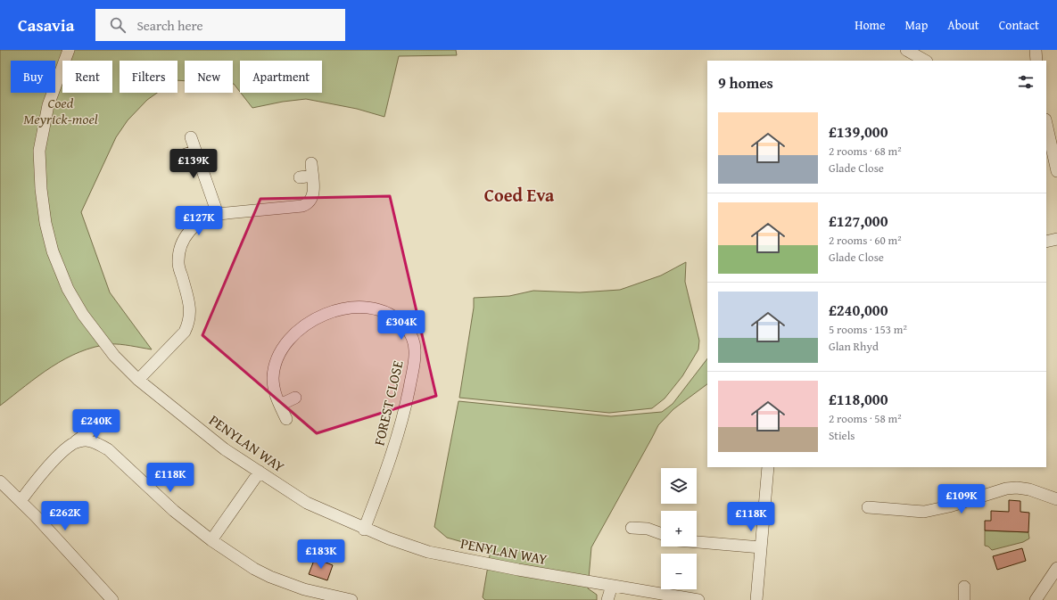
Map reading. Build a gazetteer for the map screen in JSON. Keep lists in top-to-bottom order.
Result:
{
  "streets": {
    "street": ["FOREST CLOSE", "PENYLAN WAY"]
  },
  "crossings": [
    ["FOREST CLOSE", "PENYLAN WAY"]
  ],
  "districts": ["Coed Eva"],
  "parks": ["Coed Meyrick-moel"],
  "page": {
    "header": "Casavia",
    "search": "Search here",
    "nav": [
      "Home",
      "Map",
      "About",
      "Contact"
    ],
    "chip": [
      "Buy",
      "Rent",
      "Filters",
      "New",
      "Apartment"
    ],
    "heading": "9 homes",
    "list": [
      {
        "name": "£139,000",
        "note": "2 rooms · 68 m² · Glade Close"
      },
      {
        "name": "£127,000",
        "note": "2 rooms · 60 m² · Glade Close"
      },
      {
        "name": "£240,000",
        "note": "5 rooms · 153 m² · Glan Rhyd"
      },
      {
        "name": "£118,000",
        "note": "2 rooms · 58 m² · Stiels"
      }
    ],
    "price": [
      "£139K",
      "£127K",
      "£304K",
      "£240K",
      "£118K",
      "£109K",
      "£262K",
      "£118K",
      "£183K"
    ],
    "map_buttons": ["+", "−"]
  }
}
